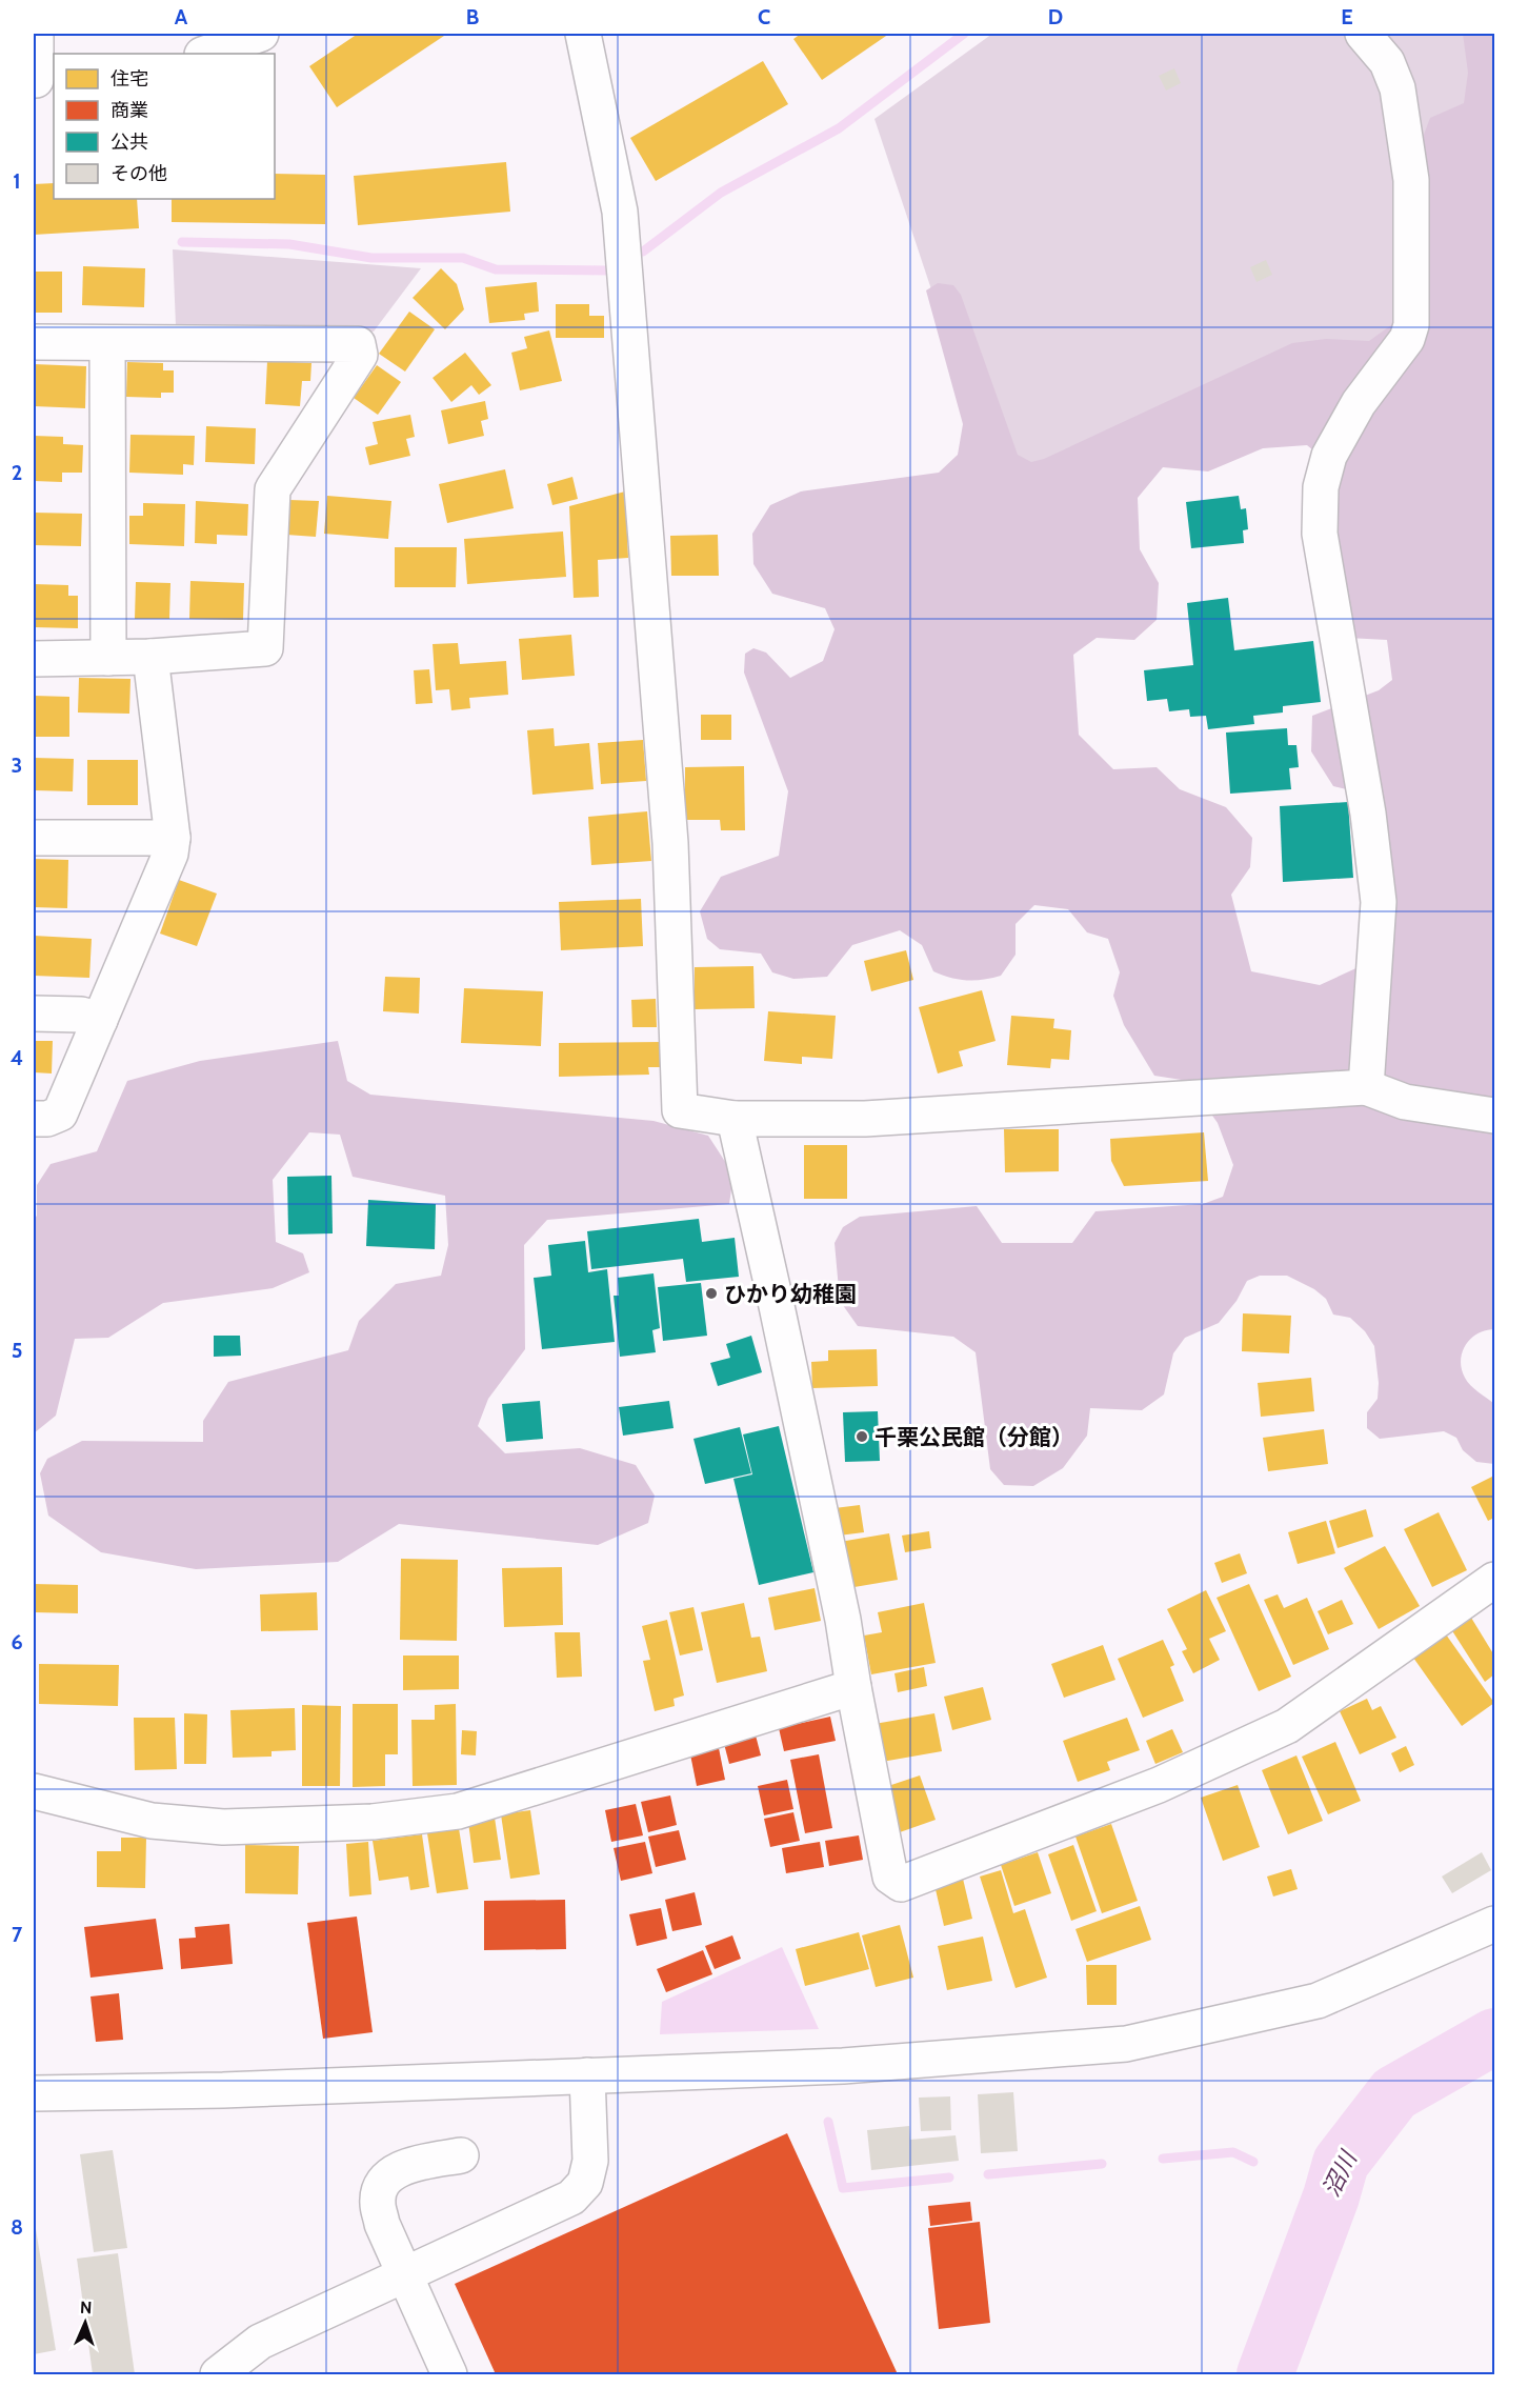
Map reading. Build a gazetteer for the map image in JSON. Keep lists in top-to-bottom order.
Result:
{
  "water": ["沼川"],
  "places": ["ひかり幼稚園", "千栗公民館（分館）"],
  "legend": [
    "住宅",
    "商業",
    "公共",
    "その他"
  ],
  "north": "top",
  "grid": {
    "columns": [
      "A",
      "B",
      "C",
      "D",
      "E"
    ],
    "rows": [
      "1",
      "2",
      "3",
      "4",
      "5",
      "6",
      "7",
      "8"
    ]
  }
}
